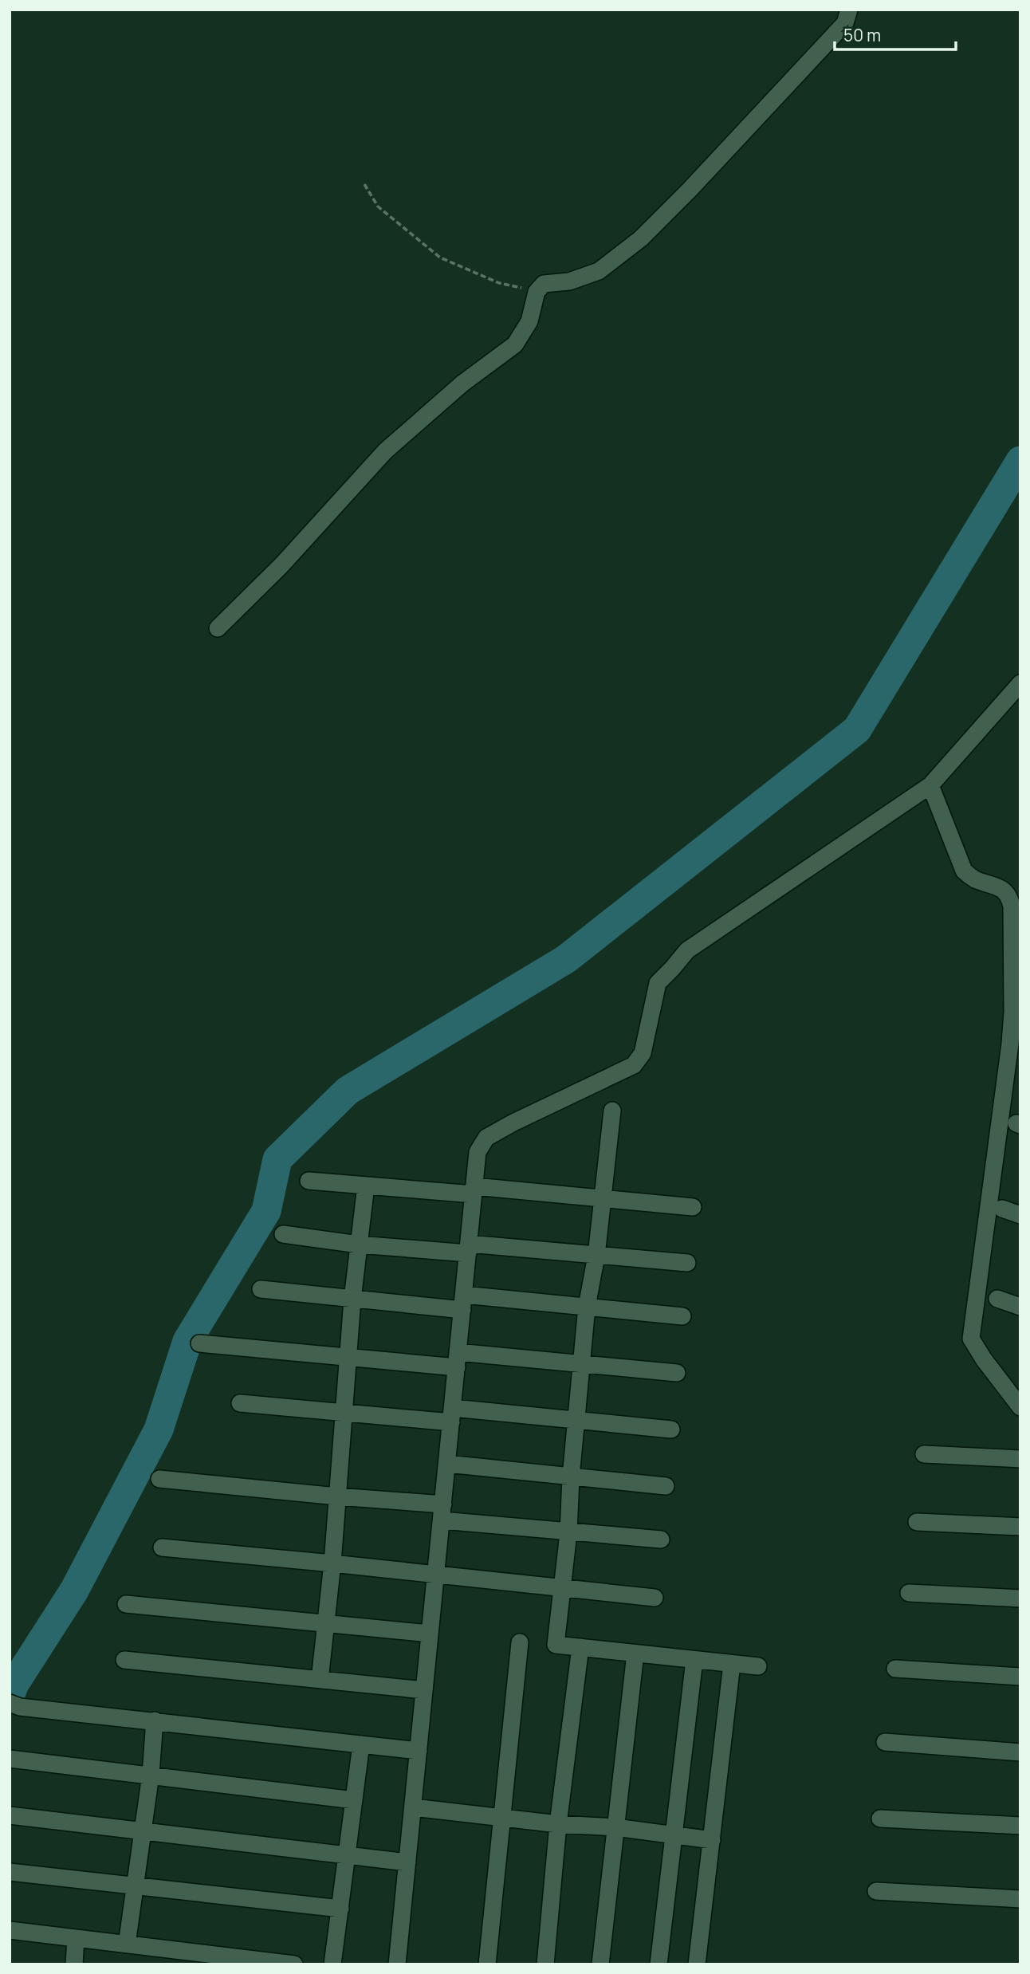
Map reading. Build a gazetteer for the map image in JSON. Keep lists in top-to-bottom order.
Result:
{
  "scale_bar": "50 m"
}
